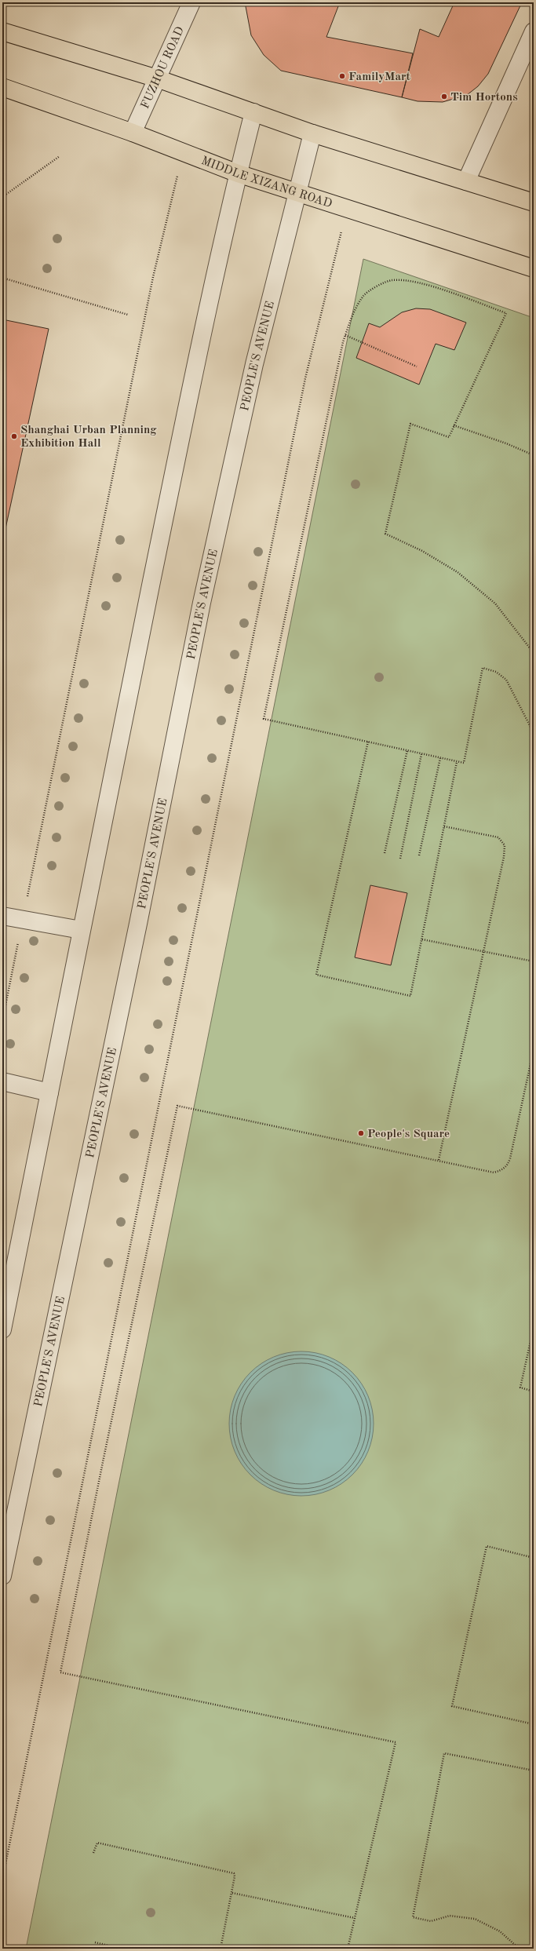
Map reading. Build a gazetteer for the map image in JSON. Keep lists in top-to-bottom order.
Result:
{
  "streets": {
    "main road": ["MIDDLE XIZANG ROAD"],
    "street": ["FUZHOU ROAD", "PEOPLE'S AVENUE"]
  },
  "crossings": [
    ["FUZHOU ROAD", "MIDDLE XIZANG ROAD"],
    ["MIDDLE XIZANG ROAD", "PEOPLE'S AVENUE"]
  ],
  "places": [
    "FamilyMart",
    "Tim Hortons",
    "Shanghai Urban Planning Exhibition Hall",
    "People's Square"
  ]
}
